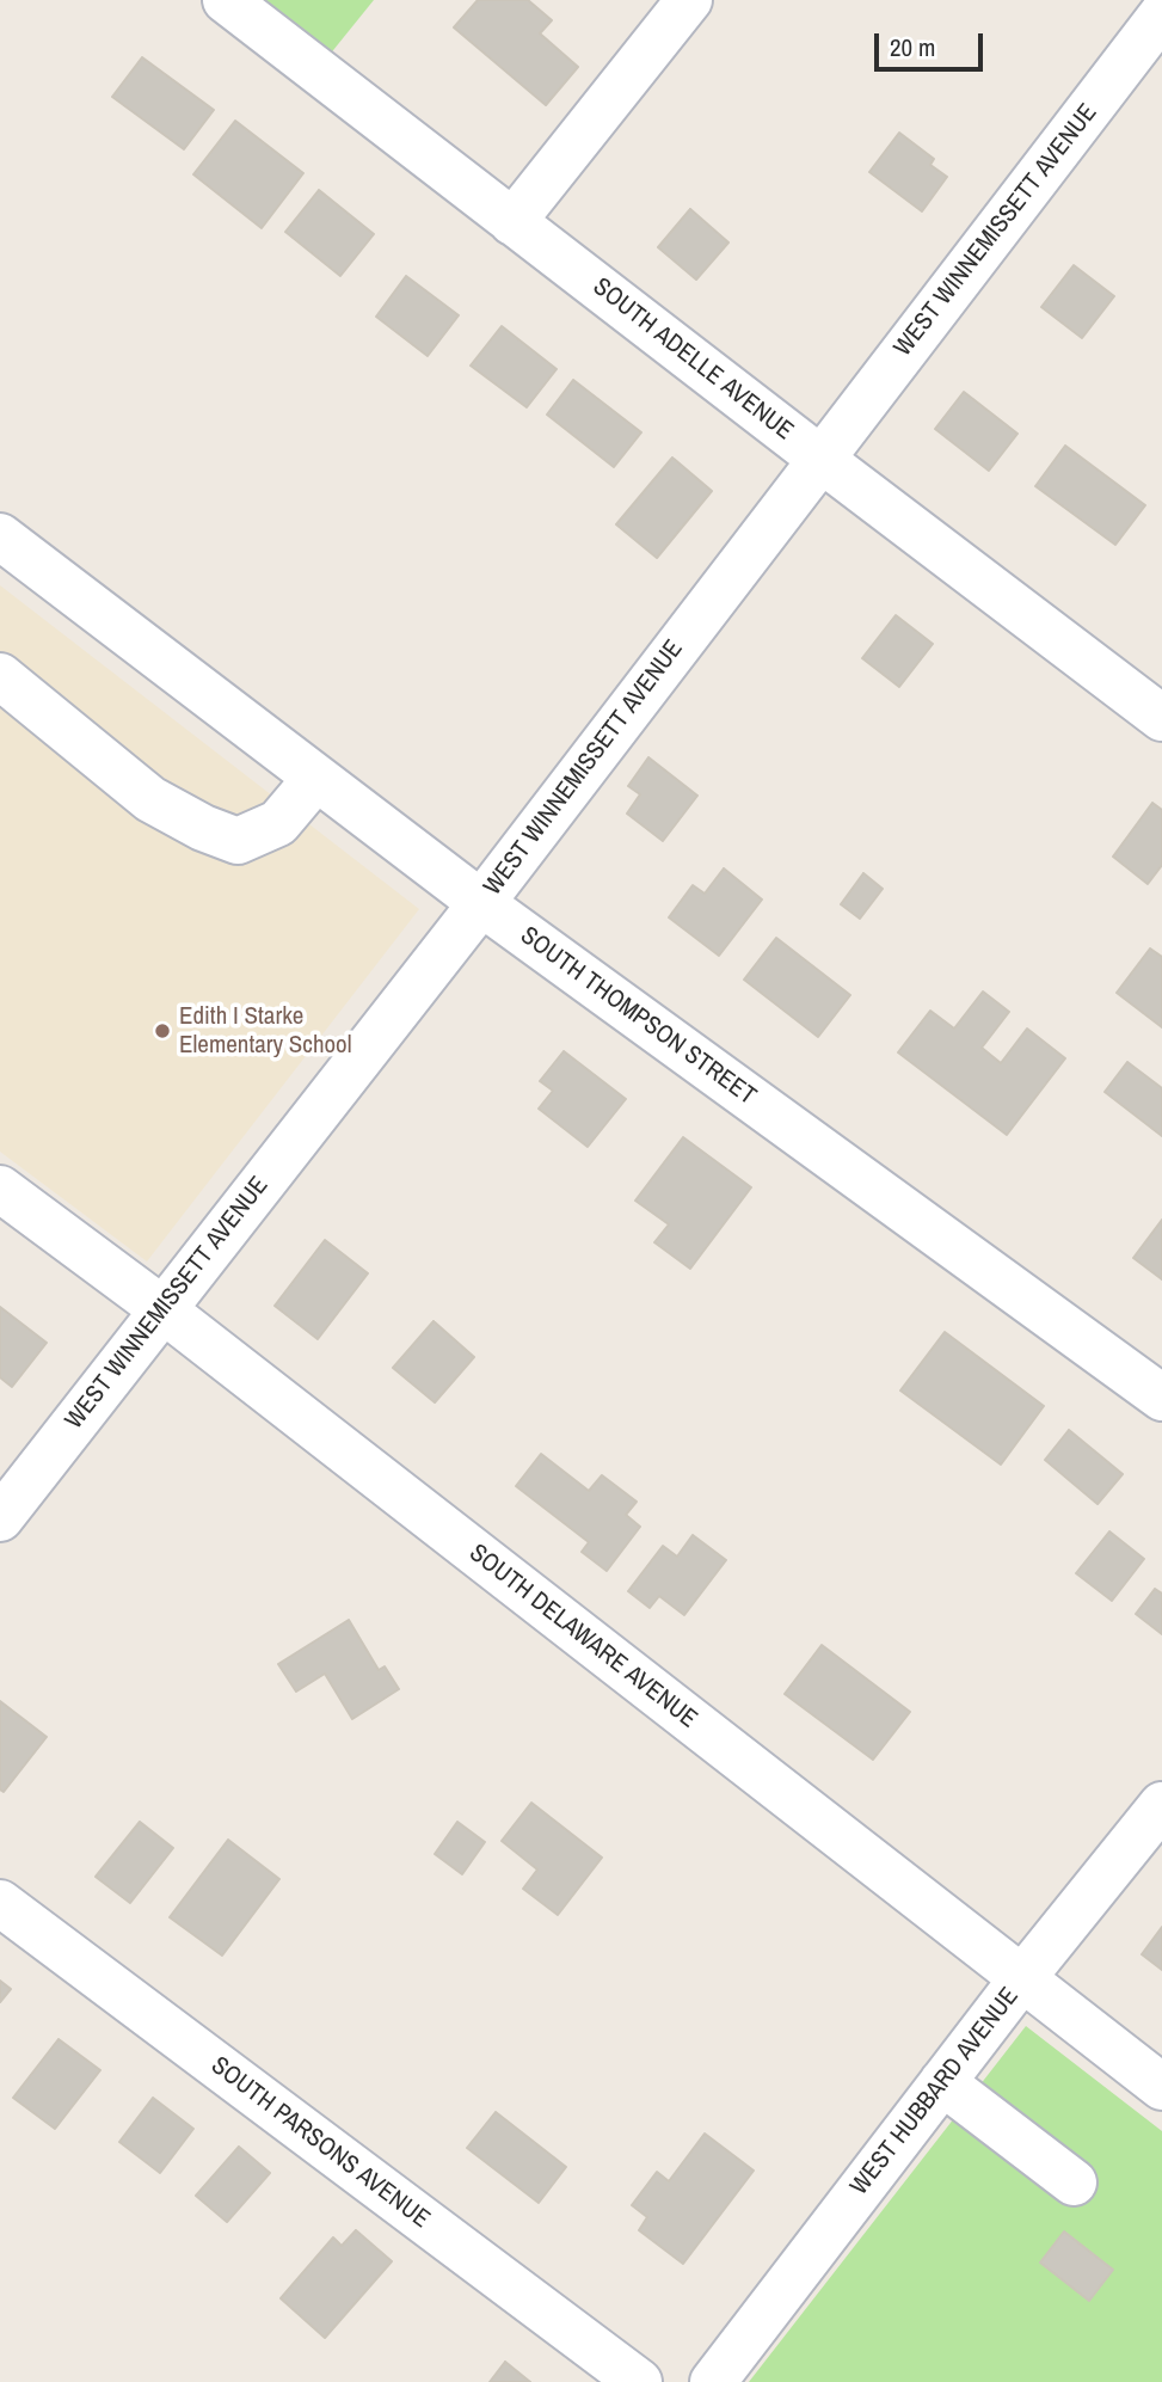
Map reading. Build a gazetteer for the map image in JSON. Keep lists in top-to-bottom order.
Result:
{
  "streets": {
    "street": [
      "WEST WINNEMISSETT AVENUE",
      "SOUTH ADELLE AVENUE",
      "SOUTH THOMPSON STREET",
      "SOUTH DELAWARE AVENUE",
      "WEST HUBBARD AVENUE",
      "SOUTH PARSONS AVENUE"
    ]
  },
  "crossings": [
    ["WEST WINNEMISSETT AVENUE", "SOUTH ADELLE AVENUE"],
    ["WEST WINNEMISSETT AVENUE", "SOUTH THOMPSON STREET"],
    ["WEST WINNEMISSETT AVENUE", "SOUTH DELAWARE AVENUE"],
    ["SOUTH DELAWARE AVENUE", "WEST HUBBARD AVENUE"]
  ],
  "places": ["Edith I Starke Elementary School"],
  "scale_bar": "20 m"
}
